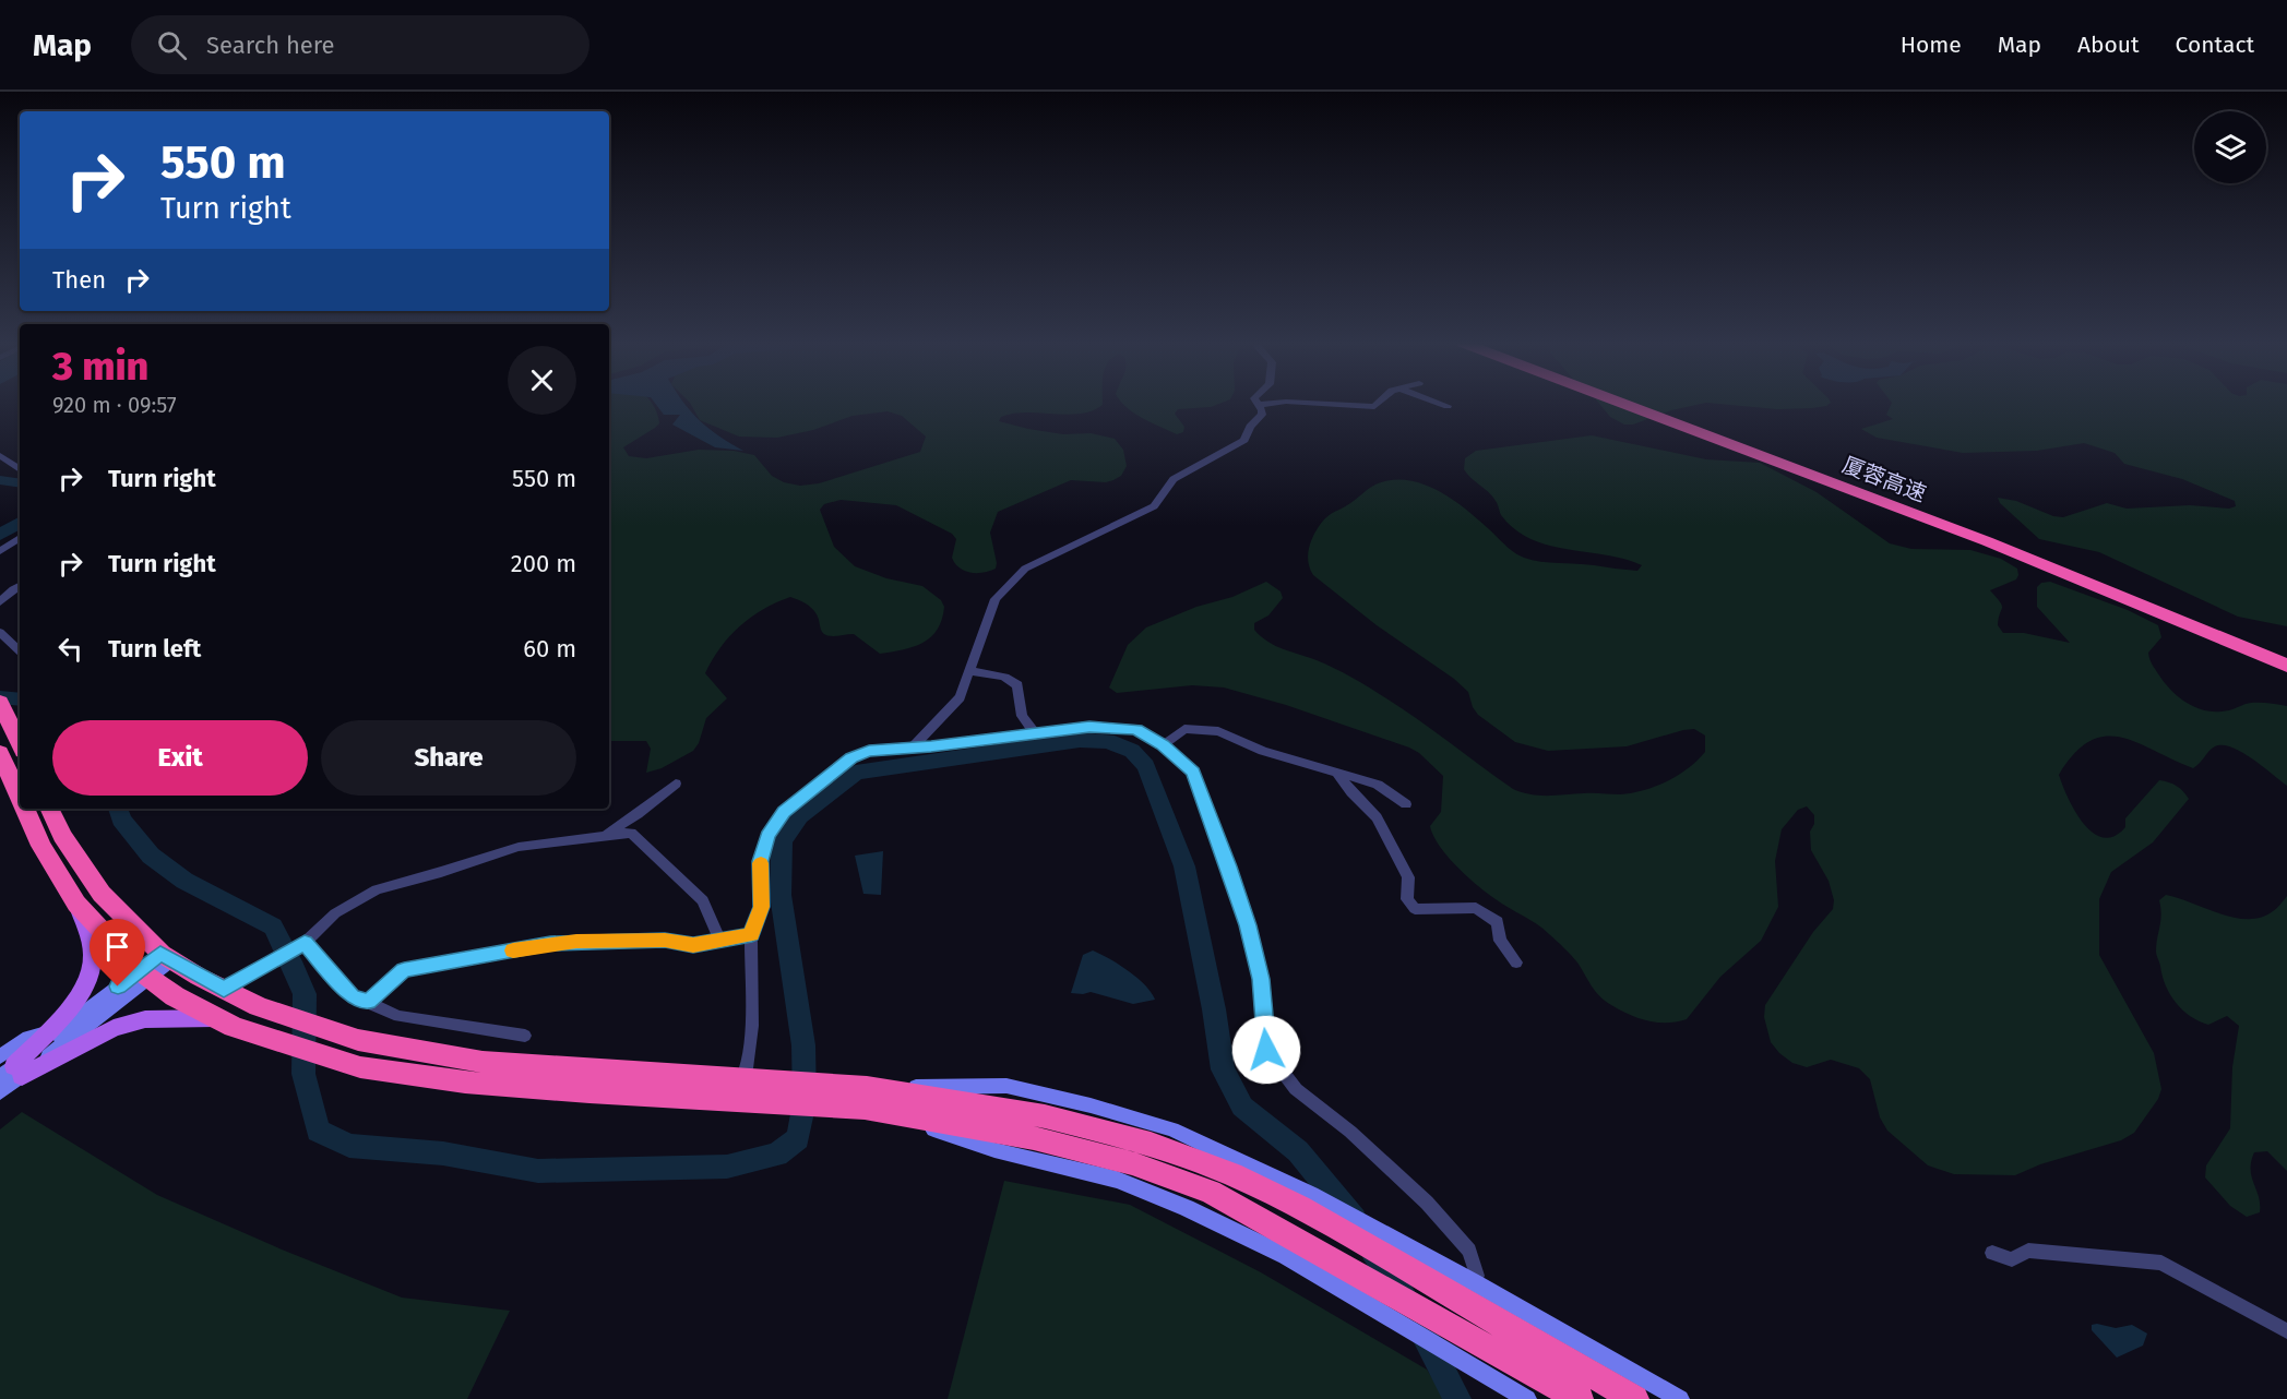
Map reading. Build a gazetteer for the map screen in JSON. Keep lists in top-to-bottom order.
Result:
{
  "streets": {
    "highway": ["厦蓉高速"]
  },
  "page": {
    "header": "Map",
    "search": "Search here",
    "nav": [
      "Home",
      "Map",
      "About",
      "Contact"
    ],
    "turn": ["550 m", "Turn right"],
    "then": "Then",
    "heading": ["3 min", "920 m · 09:57"],
    "list": [
      {
        "name": "Turn right",
        "value": "550 m"
      },
      {
        "name": "Turn right",
        "value": "200 m"
      },
      {
        "name": "Turn left",
        "value": "60 m"
      }
    ],
    "buttons": ["Exit", "Share"]
  }
}
